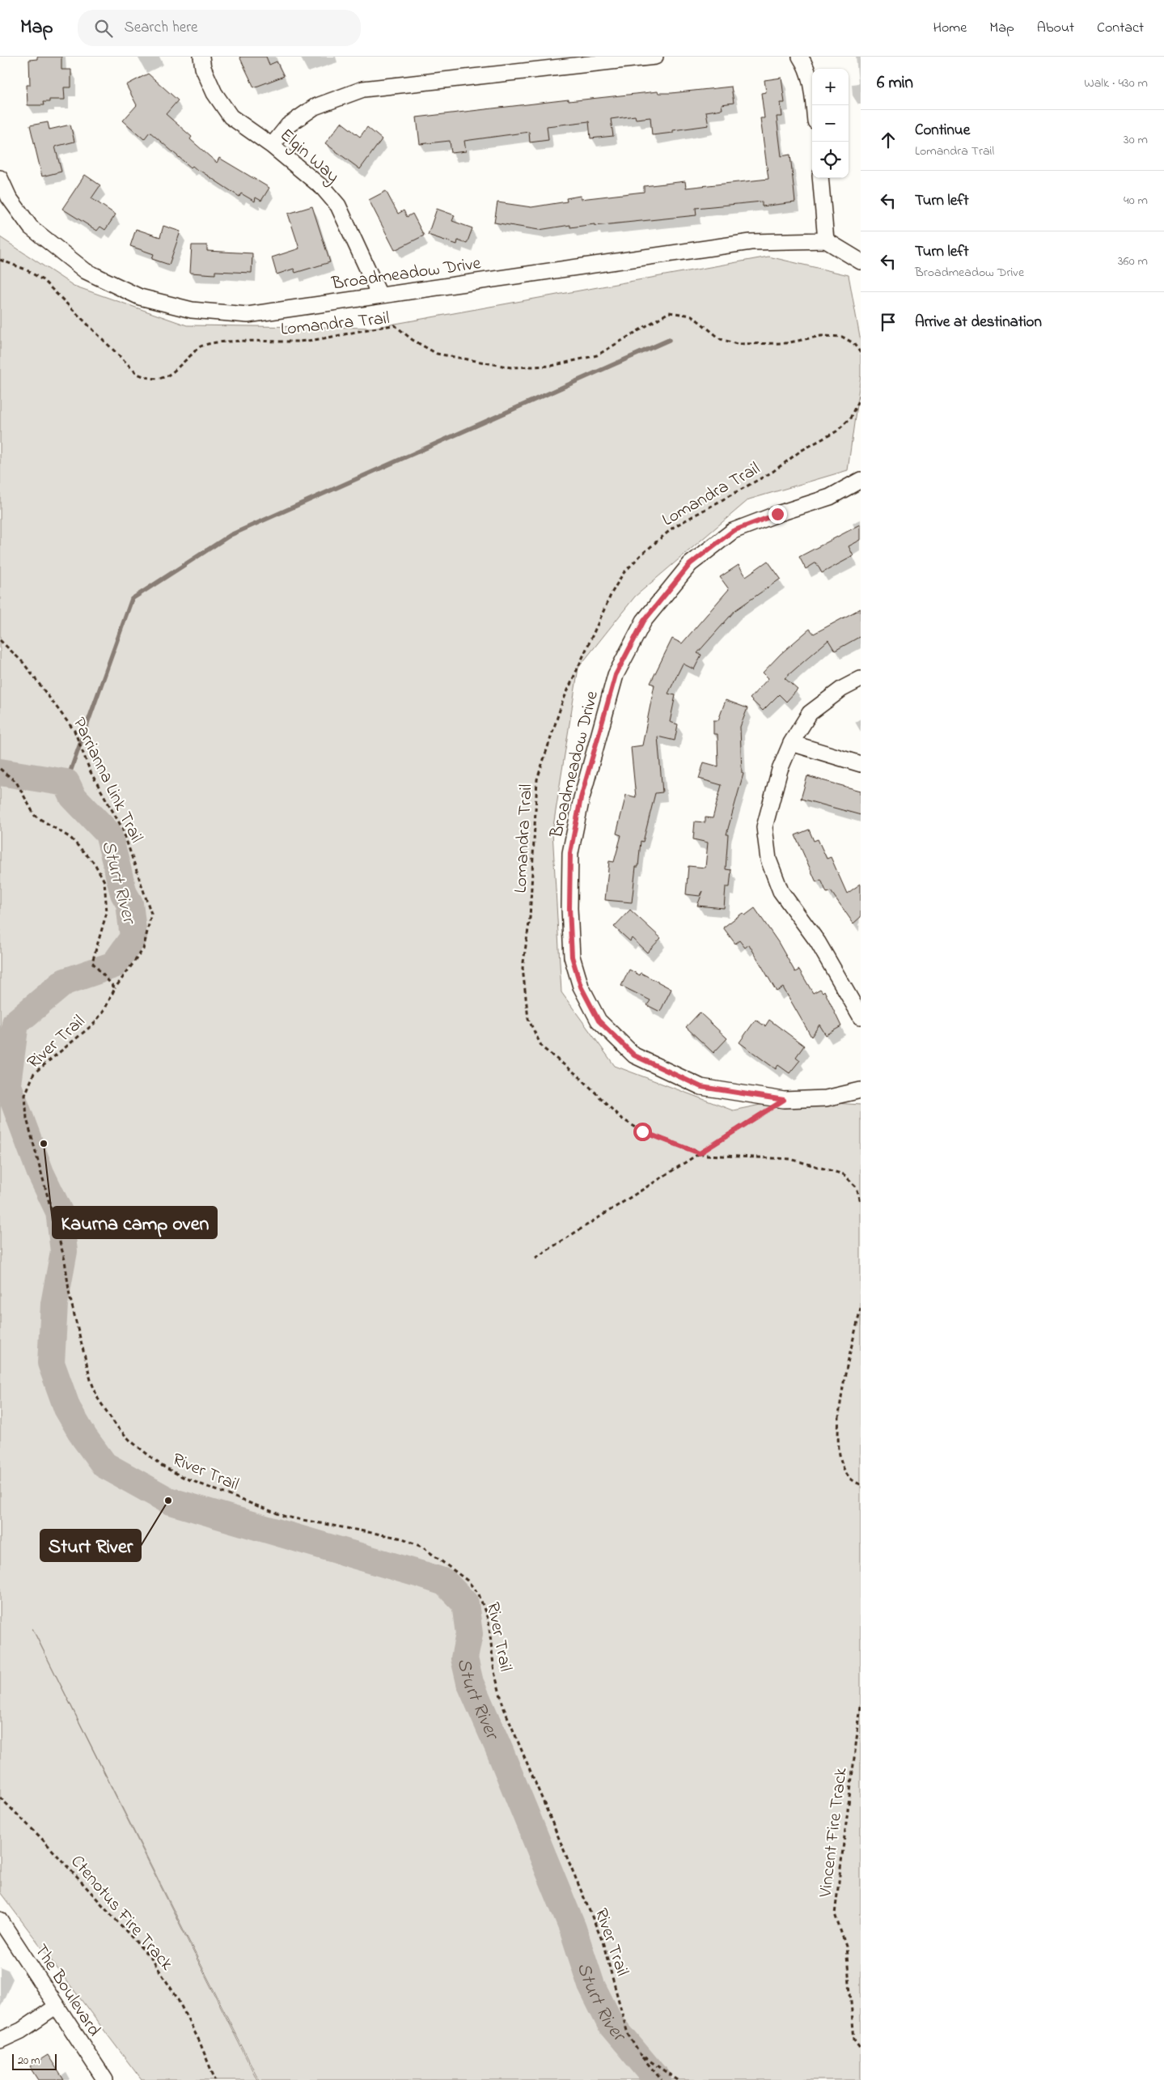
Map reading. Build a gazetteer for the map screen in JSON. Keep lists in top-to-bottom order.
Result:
{
  "streets": {
    "street": ["Elgin Way", "Broadmeadow Drive", "The Boulevard"],
    "path": [
      "Lomandra Trail",
      "Parrianna Link Trail",
      "River Trail",
      "Vincent Fire Track",
      "Ctenotus Fire Track"
    ]
  },
  "crossings": [
    ["Elgin Way", "Broadmeadow Drive"],
    ["Parrianna Link Trail", "River Trail"]
  ],
  "water": ["Sturt River"],
  "places": ["Kaurna camp oven", "Sturt River"],
  "scale_bar": "20 m",
  "page": {
    "header": "Map",
    "search": "Search here",
    "nav": [
      "Home",
      "Map",
      "About",
      "Contact"
    ],
    "heading": ["6 min", "Walk · 430 m"],
    "map_buttons": ["+", "−"],
    "list": [
      ["Continue", "Lomandra Trail", "30 m"],
      ["Turn left", "40 m"],
      ["Turn left", "Broadmeadow Drive", "360 m"],
      "Arrive at destination"
    ],
    "scale": "20 m"
  }
}
